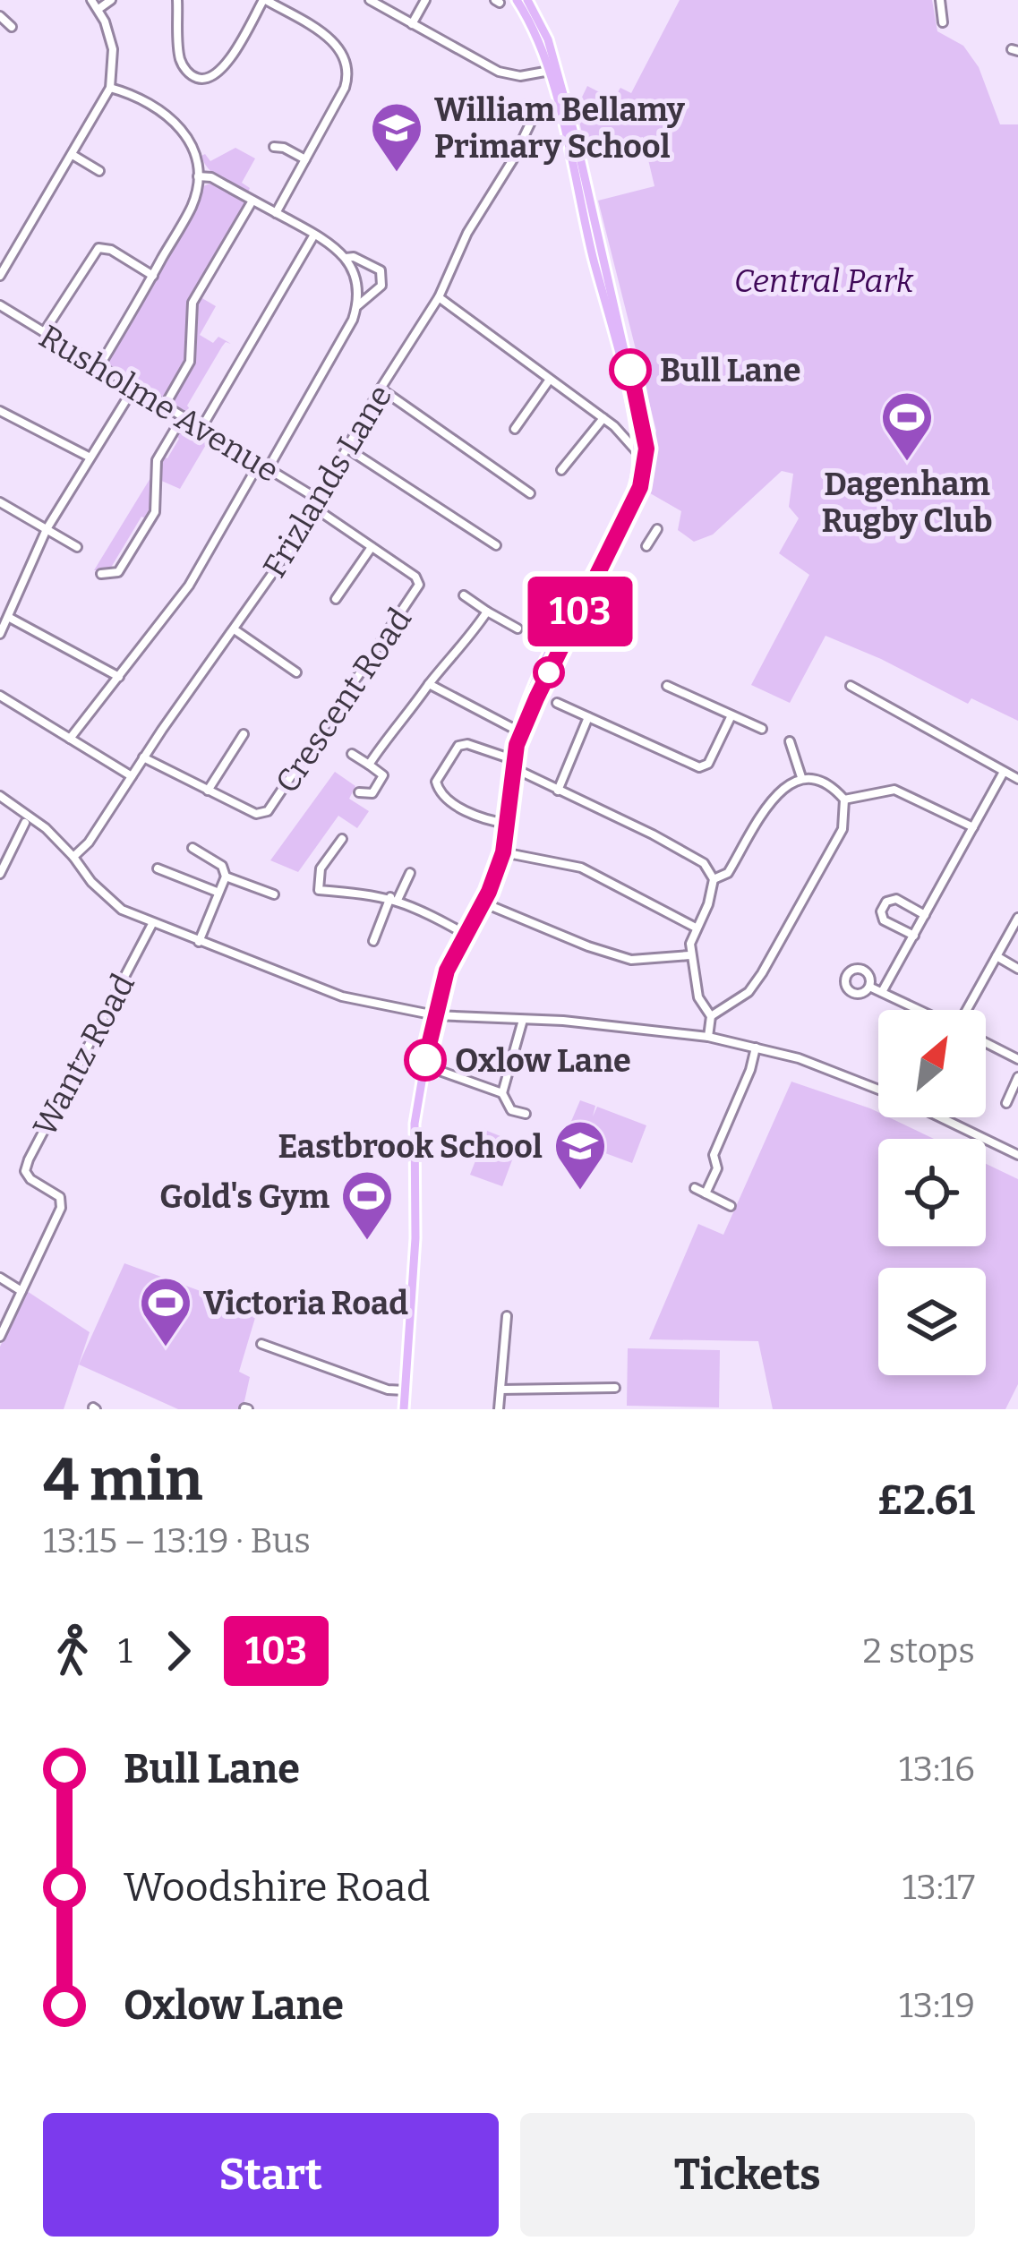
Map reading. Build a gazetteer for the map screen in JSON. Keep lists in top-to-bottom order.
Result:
{
  "streets": {
    "street": [
      "Rusholme Avenue",
      "Frizlands Lane",
      "Crescent Road",
      "Wantz Road"
    ]
  },
  "crossings": [
    ["Rusholme Avenue", "Frizlands Lane"],
    ["Rusholme Avenue", "Crescent Road"],
    ["Frizlands Lane", "Crescent Road"]
  ],
  "parks": ["Central Park"],
  "places": {
    "school or university": ["William Bellamy Primary School", "Eastbrook School"],
    "other": ["Bull Lane", "Oxlow Lane"],
    "sports": ["Dagenham Rugby Club", "Gold's Gym", "Victoria Road"]
  },
  "lines": ["bus line 103"],
  "north": "top right",
  "page": {
    "on_map": "103",
    "heading": ["4 min", "13:15 – 13:19 · Bus", "£2.61"],
    "legs": ["1", "103", "2 stops"],
    "list": [
      {
        "name": "Bull Lane",
        "value": "13:16"
      },
      {
        "name": "Woodshire Road",
        "value": "13:17"
      },
      {
        "name": "Oxlow Lane",
        "value": "13:19"
      }
    ],
    "buttons": ["Start", "Tickets"]
  }
}
